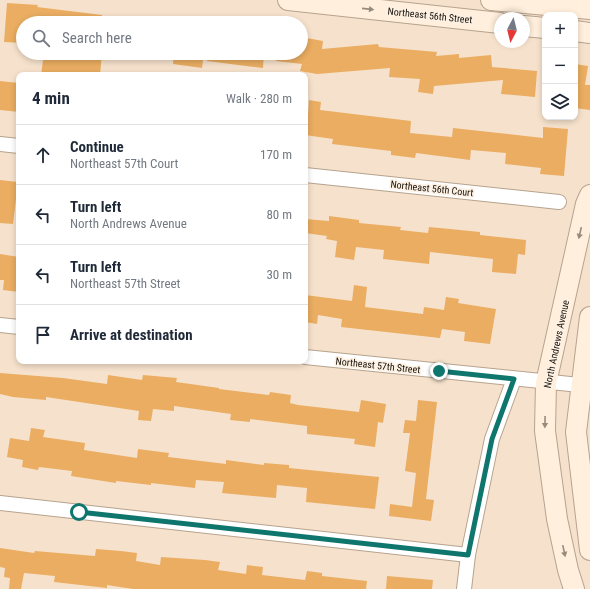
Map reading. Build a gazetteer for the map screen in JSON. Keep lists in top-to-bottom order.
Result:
{
  "streets": {
    "main road": ["Northeast 56th Street", "North Andrews Avenue"],
    "street": ["Northeast 56th Court", "Northeast 57th Street"]
  },
  "crossings": [
    ["North Andrews Avenue", "Northeast 57th Street"]
  ],
  "one_way": ["Northeast 56th Street"],
  "north": "bottom",
  "page": {
    "map_buttons": ["+", "−"],
    "search": "Search here",
    "heading": ["4 min", "Walk · 280 m"],
    "list": [
      ["Continue", "Northeast 57th Court", "170 m"],
      ["Turn left", "North Andrews Avenue", "80 m"],
      ["Turn left", "Northeast 57th Street", "30 m"],
      "Arrive at destination"
    ]
  }
}
